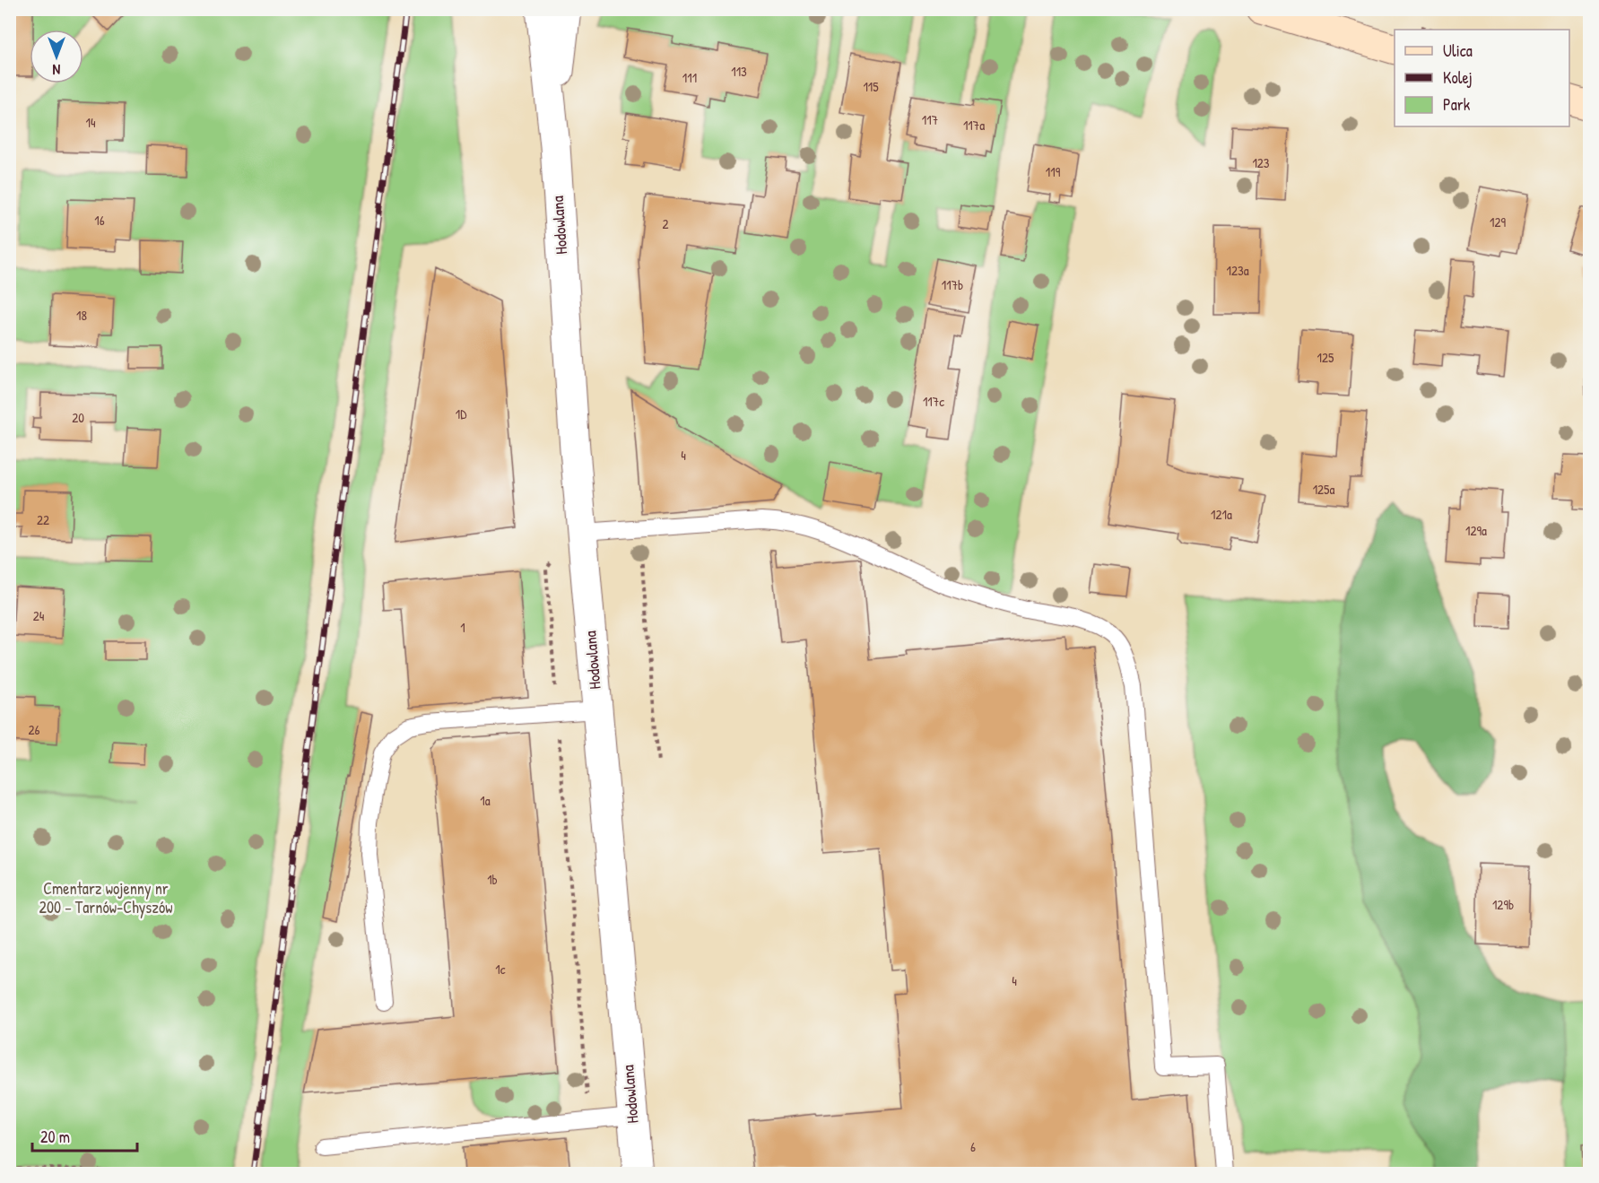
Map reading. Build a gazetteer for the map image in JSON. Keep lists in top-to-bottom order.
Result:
{
  "streets": {
    "street": ["Hodowlana"]
  },
  "parks": ["Cmentarz wojenny nr 200 – Tarnów-Chyszów"],
  "house_numbers": [
    "113",
    "111",
    "115",
    "117",
    "14",
    "117a",
    "123",
    "119",
    "16",
    "129",
    "2",
    "123a",
    "117b",
    "18",
    "125",
    "117c",
    "1D",
    "20",
    "4",
    "125a",
    "121a",
    "22",
    "129a",
    "24",
    "1",
    "26",
    "1a",
    "1b",
    "129b",
    "1c",
    "4",
    "6"
  ],
  "legend": ["Ulica", "Kolej", "Park"],
  "scale_bar": "20 m",
  "north": "bottom"
}
